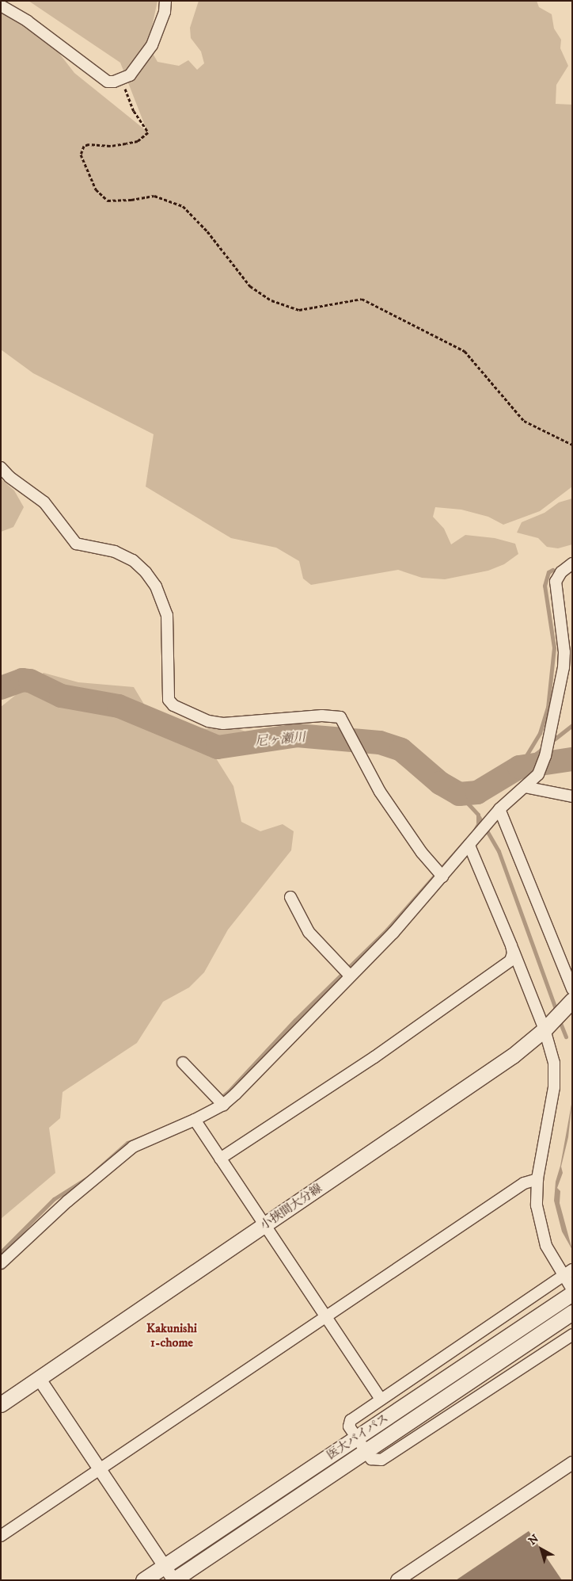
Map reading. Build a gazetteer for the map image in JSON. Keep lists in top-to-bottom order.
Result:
{
  "streets": {
    "main road": ["小挾間大分線", "医大バイパス"]
  },
  "districts": ["Kakunishi 1-chome"],
  "water": ["尼ヶ瀬川"],
  "north": "top left"
}
